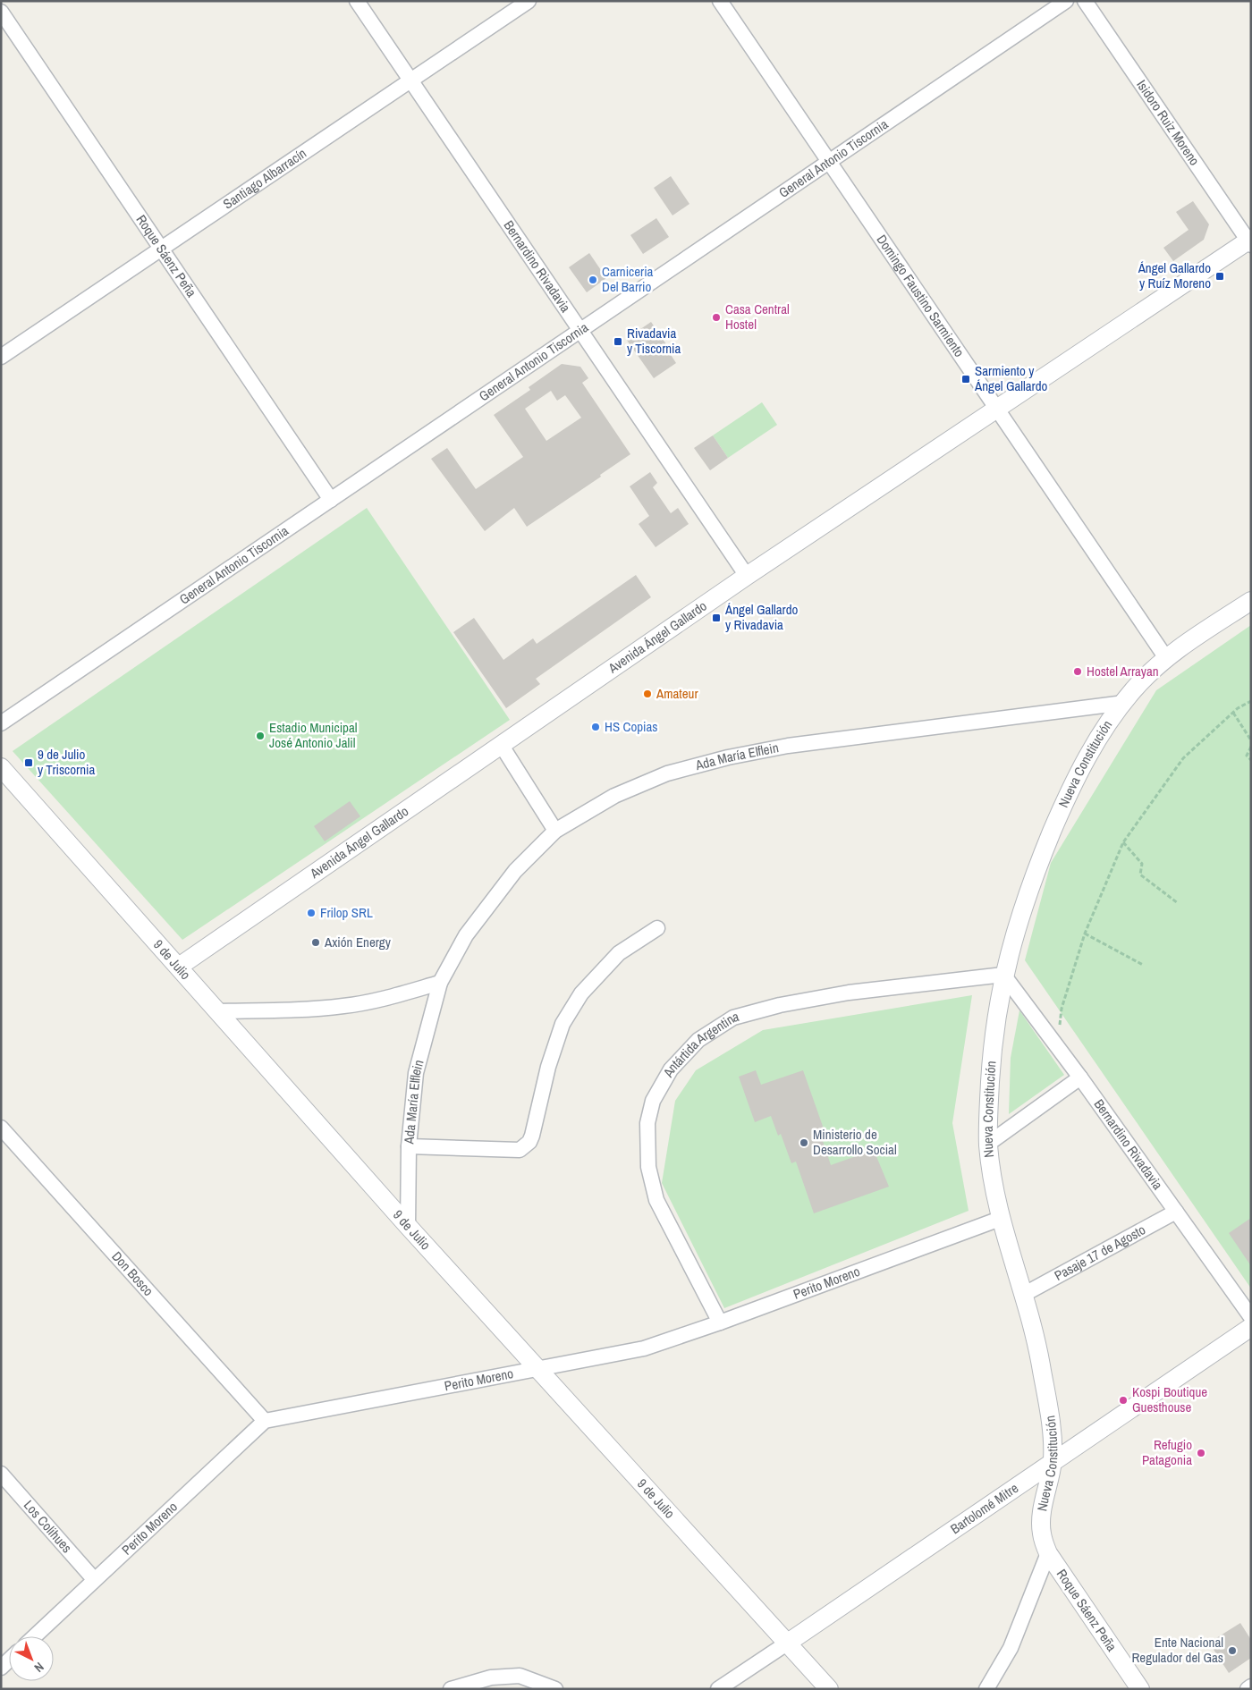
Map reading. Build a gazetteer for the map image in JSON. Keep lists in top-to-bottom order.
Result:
{
  "streets": {
    "street": [
      "Isidoro Ruiz Moreno",
      "General Antonio Tiscornia",
      "Santiago Albarracín",
      "Roque Sáenz Peña",
      "Bernardino Rivadavia",
      "Domingo Faustino Sarmiento",
      "Avenida Ángel Gallardo",
      "Ada María Elflein",
      "Nueva Constitución",
      "9 de Julio",
      "Antártida Argentina",
      "Pasaje 17 de Agosto",
      "Don Bosco",
      "Perito Moreno",
      "Bartolomé Mitre",
      "Los Colihues"
    ]
  },
  "crossings": [
    ["Isidoro Ruiz Moreno", "Avenida Ángel Gallardo"],
    ["General Antonio Tiscornia", "Roque Sáenz Peña"],
    ["General Antonio Tiscornia", "Bernardino Rivadavia"],
    ["General Antonio Tiscornia", "Domingo Faustino Sarmiento"],
    ["Santiago Albarracín", "Roque Sáenz Peña"],
    ["Santiago Albarracín", "Bernardino Rivadavia"],
    ["Roque Sáenz Peña", "Nueva Constitución"],
    ["Bernardino Rivadavia", "Avenida Ángel Gallardo"],
    ["Bernardino Rivadavia", "Nueva Constitución"],
    ["Bernardino Rivadavia", "Antártida Argentina"],
    ["Bernardino Rivadavia", "Pasaje 17 de Agosto"],
    ["Domingo Faustino Sarmiento", "Avenida Ángel Gallardo"],
    ["Domingo Faustino Sarmiento", "Nueva Constitución"],
    ["Avenida Ángel Gallardo", "9 de Julio"],
    ["Ada María Elflein", "Nueva Constitución"],
    ["Ada María Elflein", "9 de Julio"],
    ["Nueva Constitución", "Antártida Argentina"],
    ["Nueva Constitución", "Pasaje 17 de Agosto"],
    ["Nueva Constitución", "Perito Moreno"],
    ["Nueva Constitución", "Bartolomé Mitre"],
    ["9 de Julio", "Perito Moreno"],
    ["9 de Julio", "Bartolomé Mitre"],
    ["Antártida Argentina", "Perito Moreno"],
    ["Don Bosco", "Perito Moreno"],
    ["Perito Moreno", "Los Colihues"]
  ],
  "places": {
    "transit": [
      "Ángel Gallardo y Ruíz Moreno",
      "Rivadavia y Tiscornia",
      "Sarmiento y Ángel Gallardo",
      "Ángel Gallardo y Rivadavia",
      "9 de Julio y Triscornia"
    ],
    "other": [
      "Carniceria Del Barrio",
      "Casa Central Hostel",
      "Hostel Arrayan",
      "Amateur",
      "HS Copias",
      "Estadio Municipal José Antonio Jalil",
      "Frilop SRL",
      "Axión Energy",
      "Ministerio de Desarrollo Social",
      "Kospi Boutique Guesthouse",
      "Refugio Patagonia",
      "Ente Nacional Regulador del Gas"
    ]
  },
  "north": "bottom right"
}
